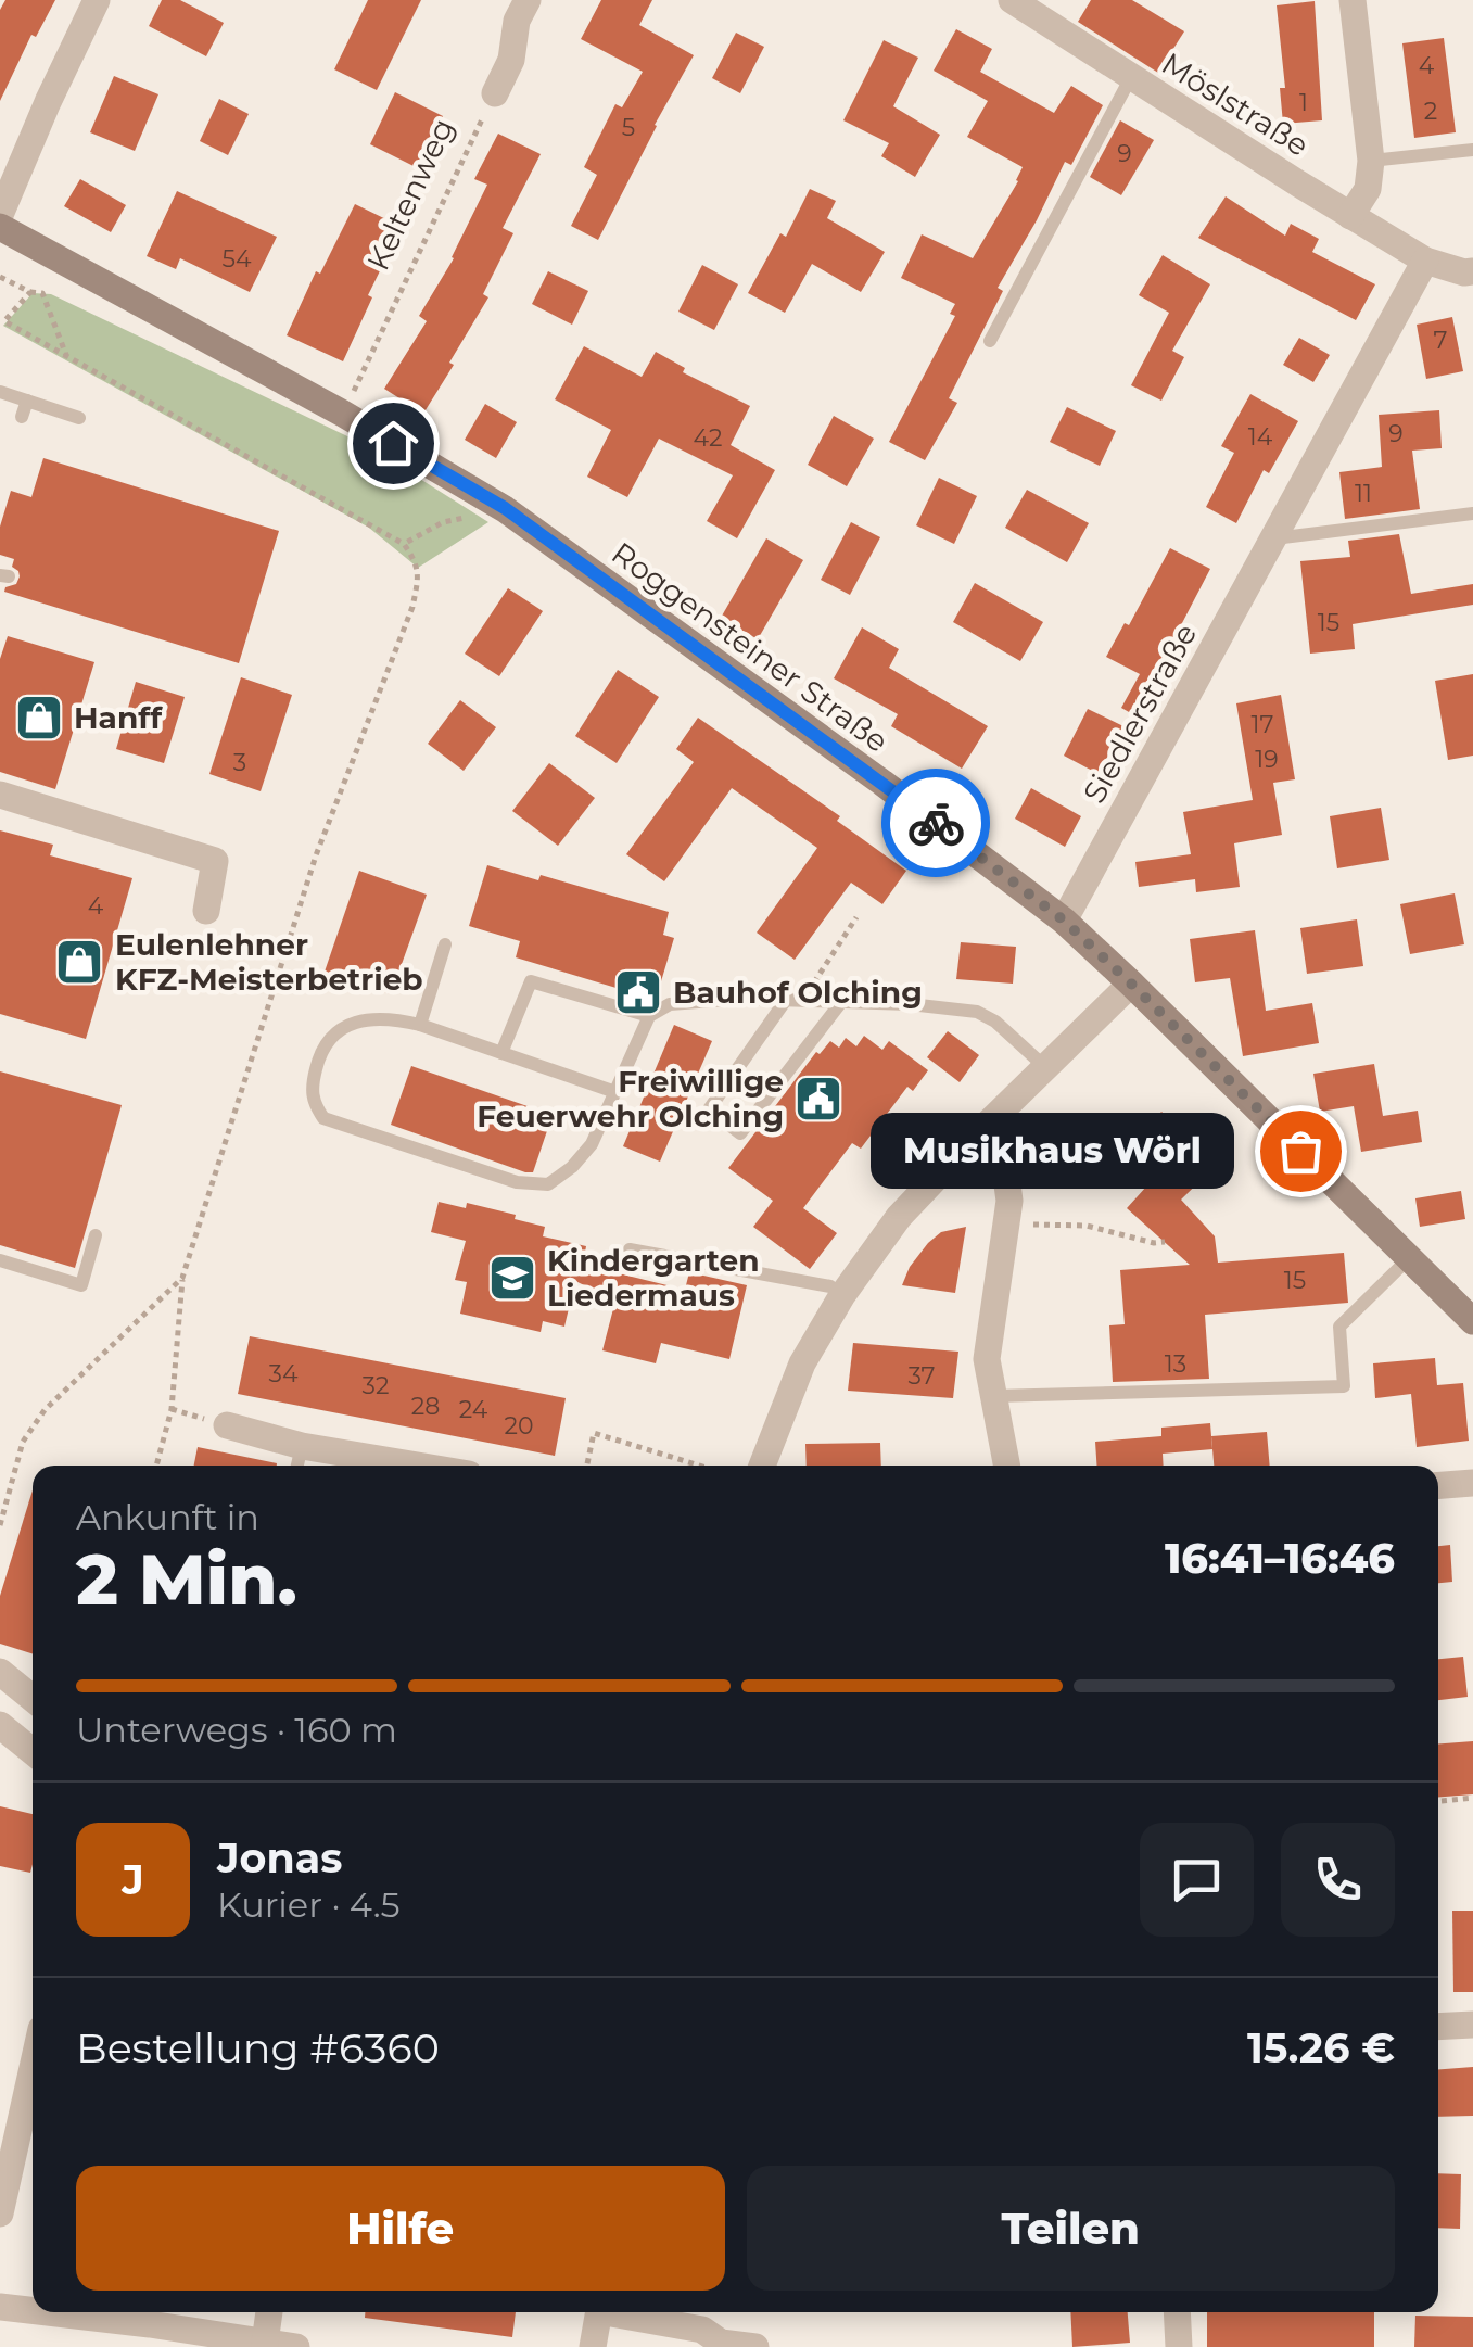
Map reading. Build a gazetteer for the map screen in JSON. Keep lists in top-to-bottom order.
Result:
{
  "streets": {
    "main road": ["Roggensteiner Straße"],
    "street": ["Möslstraße", "Siedlerstraße"],
    "path": ["Keltenweg"]
  },
  "crossings": [
    ["Möslstraße", "Siedlerstraße"],
    ["Keltenweg", "Roggensteiner Straße"],
    ["Roggensteiner Straße", "Siedlerstraße"]
  ],
  "places": {
    "shop": ["Hanff", "Eulenlehner KFZ-Meisterbetrieb"],
    "public building": ["Bauhof Olching", "Freiwillige Feuerwehr Olching"],
    "other": ["Musikhaus Wörl"],
    "school or university": ["Kindergarten Liedermaus"]
  },
  "house_numbers": [
    "4",
    "1",
    "2",
    "5",
    "9",
    "54",
    "7",
    "9",
    "14",
    "42",
    "11",
    "15",
    "17",
    "19",
    "3",
    "4",
    "15",
    "13",
    "34",
    "37",
    "32",
    "28",
    "24",
    "20"
  ],
  "page": {
    "bubble": "Musikhaus Wörl",
    "heading": ["2 Min.", "Ankunft in", "16:41–16:46"],
    "panel": [
      "Jonas",
      "Kurier · 4.5",
      "Bestellung #6360",
      "15.26 €"
    ],
    "bar": "Unterwegs · 160 m",
    "round": "J",
    "buttons": ["Hilfe", "Teilen"]
  }
}
